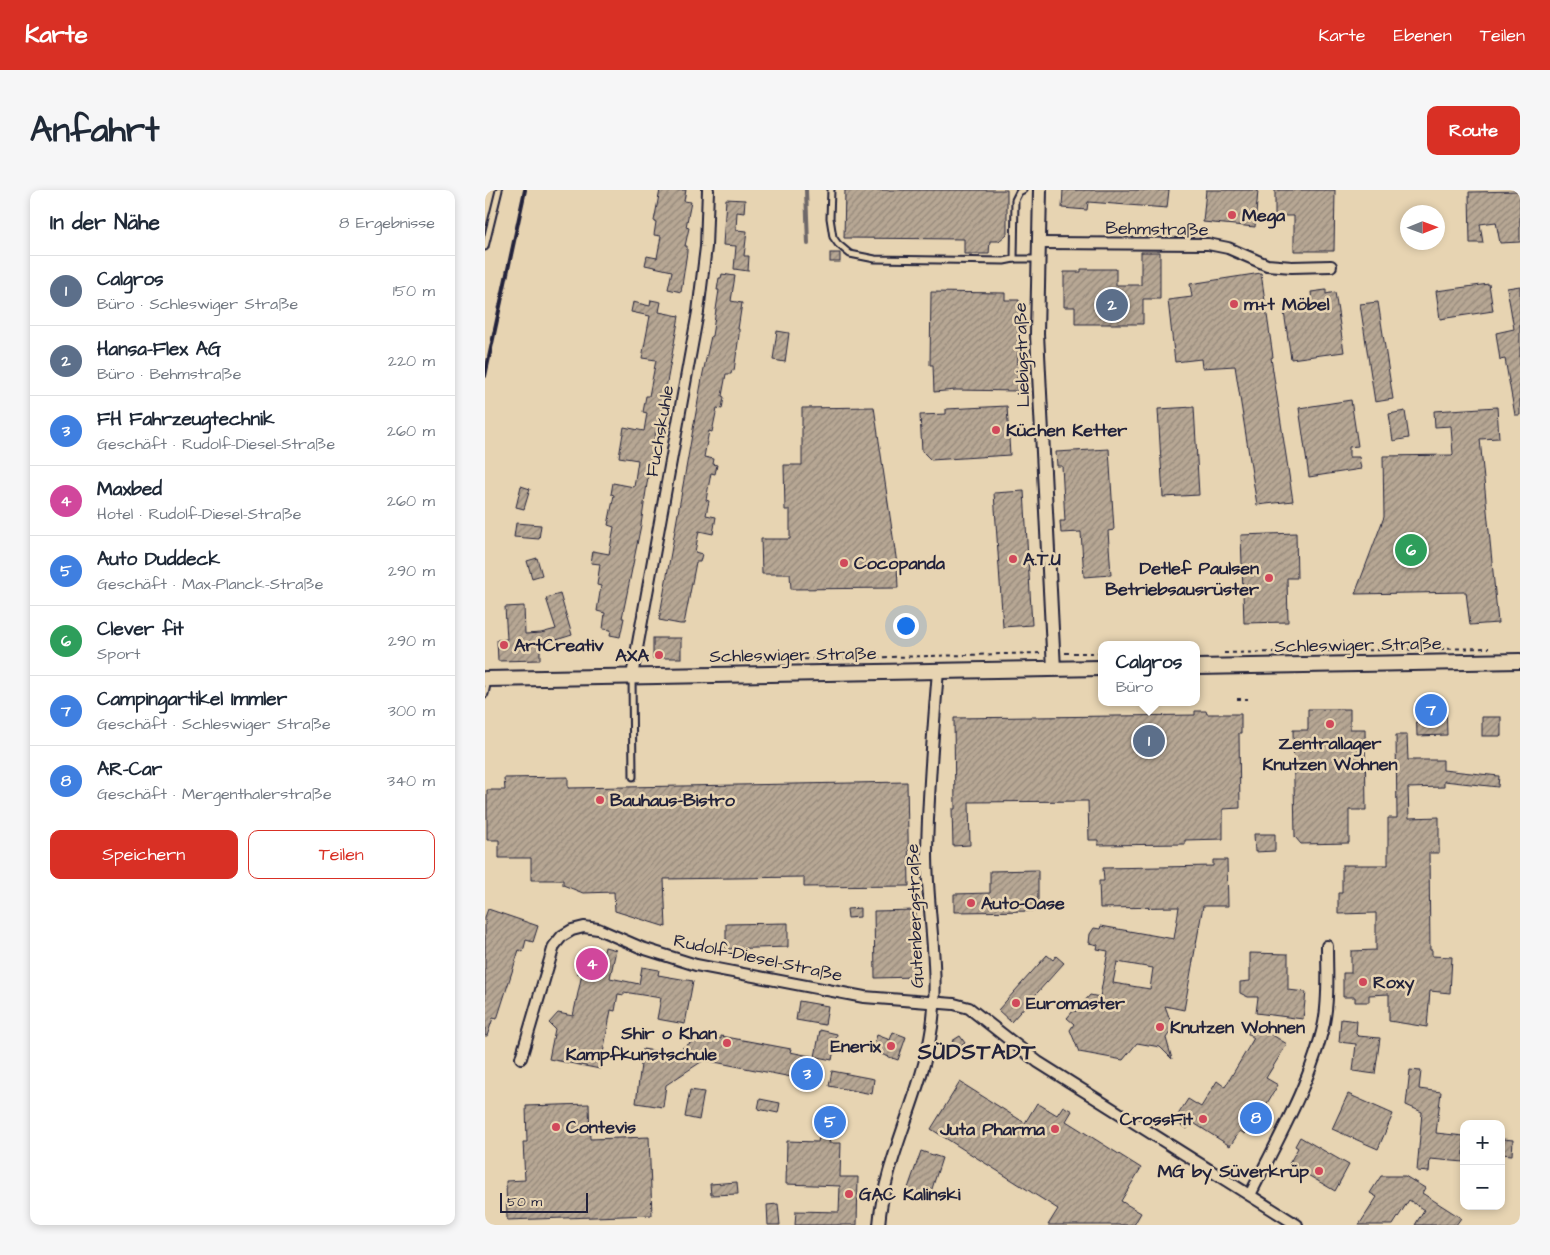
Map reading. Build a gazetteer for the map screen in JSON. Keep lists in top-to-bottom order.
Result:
{
  "streets": {
    "main road": ["Schleswiger Straße"],
    "street": [
      "Behmstraße",
      "Liebigstraße",
      "Fuchskuhle",
      "Gutenbergstraße",
      "Rudolf-Diesel-Straße"
    ]
  },
  "crossings": [
    ["Behmstraße", "Liebigstraße"],
    ["Liebigstraße", "Schleswiger Straße"],
    ["Fuchskuhle", "Schleswiger Straße"],
    ["Schleswiger Straße", "Gutenbergstraße"],
    ["Gutenbergstraße", "Rudolf-Diesel-Straße"]
  ],
  "districts": ["SÜDSTADT"],
  "places": [
    "Mega",
    "m+t Möbel",
    "Küchen Ketter",
    "A.T.U",
    "Cocopanda",
    "Detlef Paulsen Betriebsausrüster",
    "ArtCreativ",
    "AXA",
    "Zentrallager Knutzen Wohnen",
    "Bauhaus-Bistro",
    "Auto-Oase",
    "Roxy",
    "Euromaster",
    "Knutzen Wohnen",
    "Shir o Khan Kampfkunstschule",
    "Enerix",
    "CrossFit",
    "Contevis",
    "Juta Pharma",
    "MG by Süverkrüp",
    "GAC Kalinski"
  ],
  "scale_bar": "50 m",
  "north": "right",
  "page": {
    "header": "Karte",
    "nav": ["Karte", "Ebenen", "Teilen"],
    "title": "Anfahrt",
    "buttons": [
      "Route",
      ["Speichern", "Teilen"]
    ],
    "heading": ["In der Nähe", "8 Ergebnisse"],
    "list": [
      {
        "mark": "1",
        "name": "Calgros",
        "note": "Büro · Schleswiger Straße",
        "value": "150 m"
      },
      {
        "mark": "2",
        "name": "Hansa-Flex AG",
        "note": "Büro · Behmstraße",
        "value": "220 m"
      },
      {
        "mark": "3",
        "name": "FH Fahrzeugtechnik",
        "note": "Geschäft · Rudolf-Diesel-Straße",
        "value": "260 m"
      },
      {
        "mark": "4",
        "name": "Maxbed",
        "note": "Hotel · Rudolf-Diesel-Straße",
        "value": "260 m"
      },
      {
        "mark": "5",
        "name": "Auto Duddeck",
        "note": "Geschäft · Max-Planck-Straße",
        "value": "290 m"
      },
      {
        "mark": "6",
        "name": "Clever fit",
        "note": "Sport",
        "value": "290 m"
      },
      {
        "mark": "7",
        "name": "Campingartikel Immler",
        "note": "Geschäft · Schleswiger Straße",
        "value": "300 m"
      },
      {
        "mark": "8",
        "name": "AR-Car",
        "note": "Geschäft · Mergenthalerstraße",
        "value": "340 m"
      }
    ],
    "pins": [
      "2",
      "6",
      "7",
      "1",
      "4",
      "3",
      "8",
      "5"
    ],
    "popup": ["Calgros", "Büro"],
    "map_buttons": ["+", "−"],
    "scale": "50 m"
  }
}
